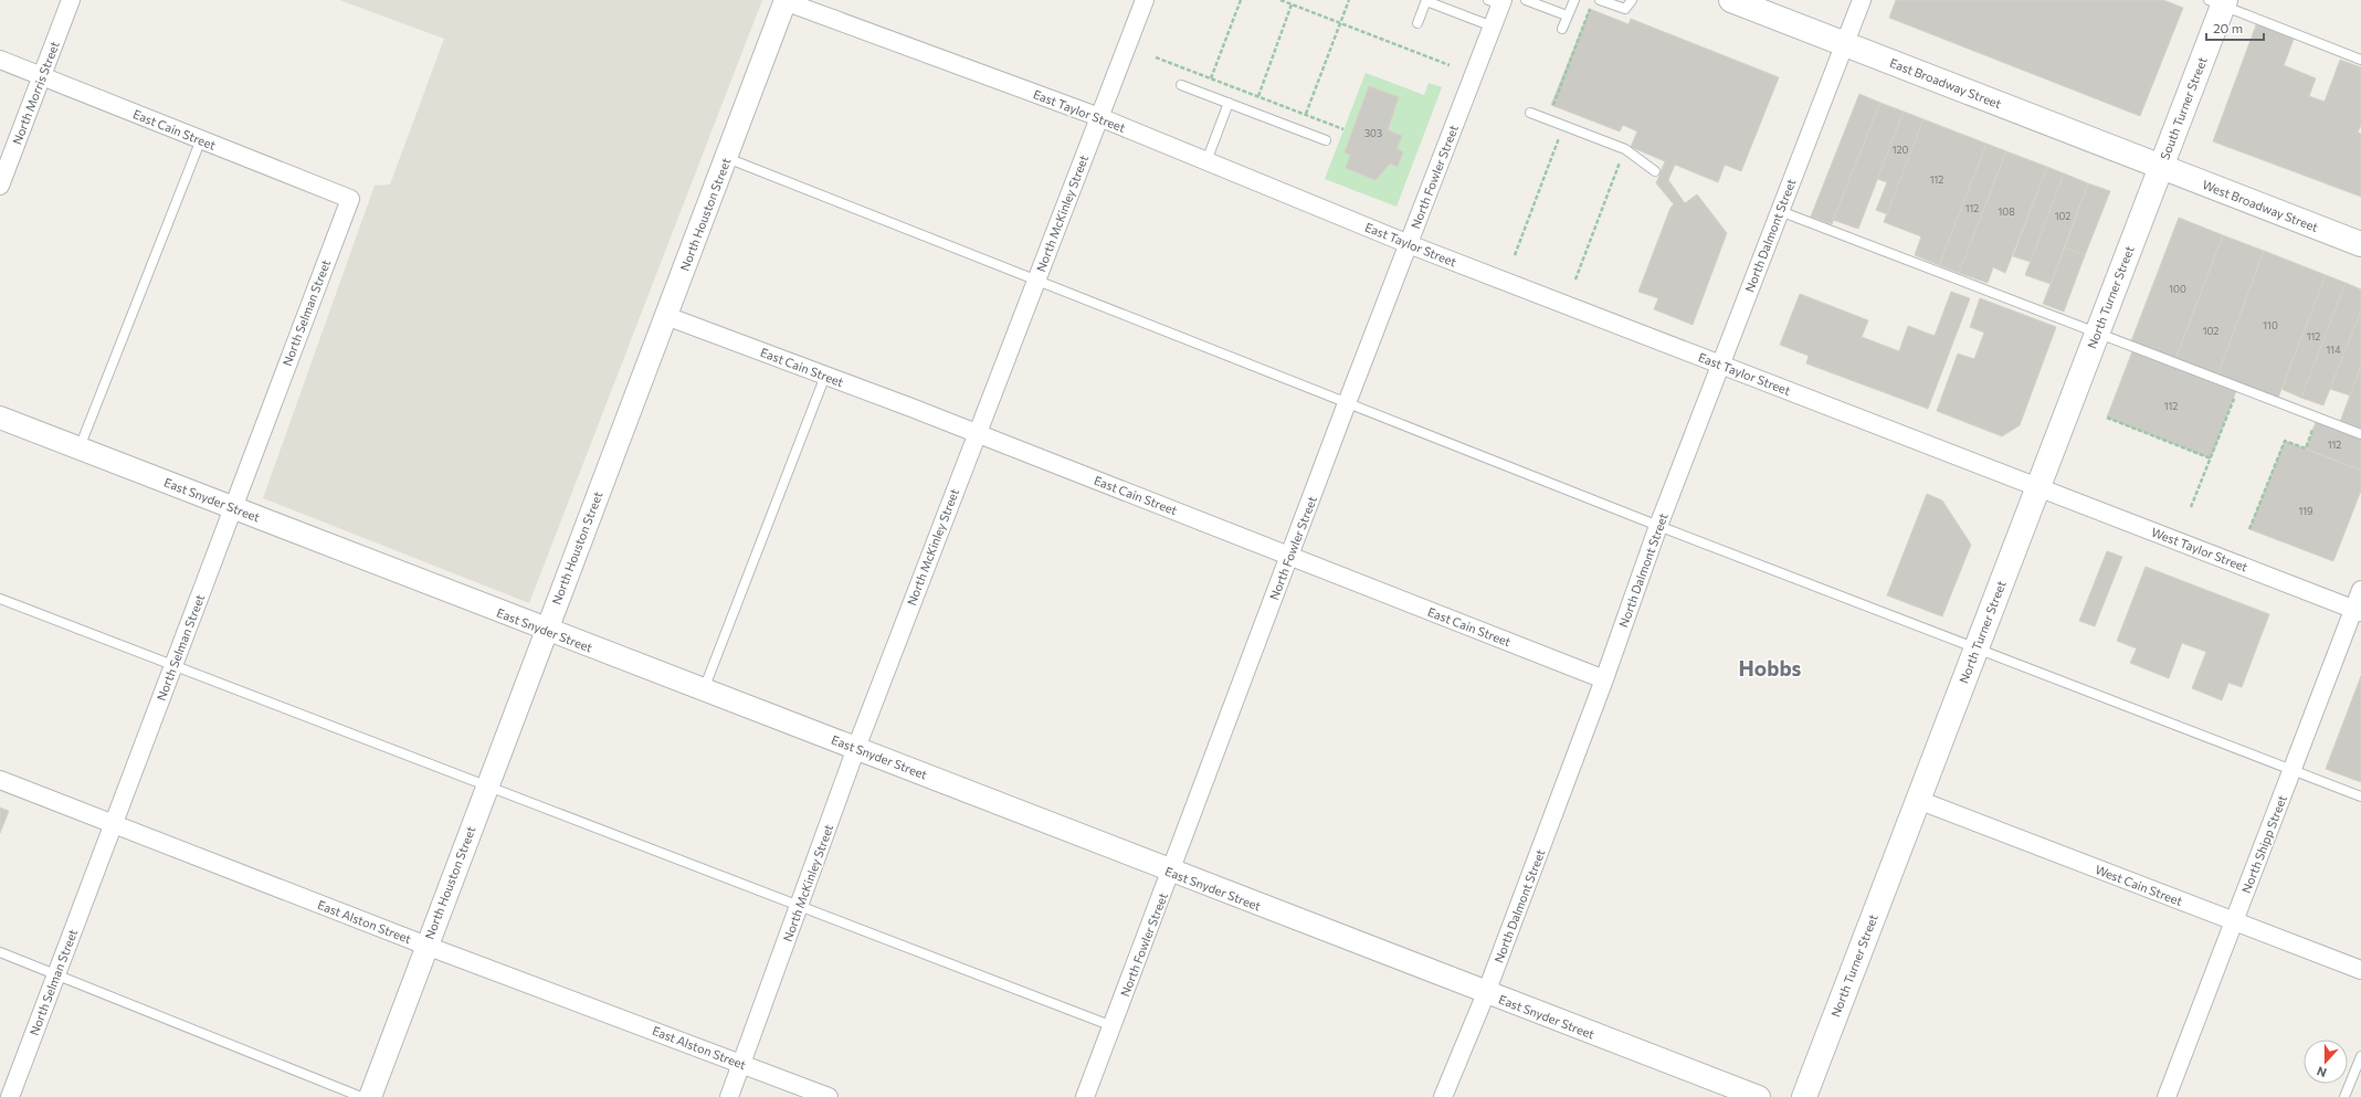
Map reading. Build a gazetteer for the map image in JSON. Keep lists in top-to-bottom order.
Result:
{
  "streets": {
    "main road": [
      "East Broadway Street",
      "South Turner Street",
      "West Broadway Street",
      "North Turner Street"
    ],
    "street": [
      "North Morris Street",
      "East Taylor Street",
      "East Cain Street",
      "North Fowler Street",
      "North McKinley Street",
      "North Houston Street",
      "North Dalmont Street",
      "North Selman Street",
      "East Snyder Street",
      "West Taylor Street",
      "North Shipp Street",
      "West Cain Street",
      "East Alston Street"
    ]
  },
  "crossings": [
    ["East Broadway Street", "South Turner Street"],
    ["East Broadway Street", "West Broadway Street"],
    ["East Broadway Street", "North Dalmont Street"],
    ["East Broadway Street", "North Turner Street"],
    ["North Morris Street", "East Cain Street"],
    ["South Turner Street", "West Broadway Street"],
    ["South Turner Street", "North Turner Street"],
    ["East Taylor Street", "North Fowler Street"],
    ["East Taylor Street", "North McKinley Street"],
    ["East Taylor Street", "North Houston Street"],
    ["East Taylor Street", "North Dalmont Street"],
    ["East Taylor Street", "North Turner Street"],
    ["East Taylor Street", "West Taylor Street"],
    ["East Cain Street", "North Fowler Street"],
    ["East Cain Street", "North McKinley Street"],
    ["East Cain Street", "North Houston Street"],
    ["East Cain Street", "North Dalmont Street"],
    ["East Cain Street", "North Selman Street"],
    ["North Fowler Street", "East Snyder Street"],
    ["West Broadway Street", "North Turner Street"],
    ["North McKinley Street", "East Snyder Street"],
    ["North McKinley Street", "East Alston Street"],
    ["North Houston Street", "East Snyder Street"],
    ["North Houston Street", "East Alston Street"],
    ["North Dalmont Street", "East Snyder Street"],
    ["North Turner Street", "West Taylor Street"],
    ["North Turner Street", "West Cain Street"],
    ["North Selman Street", "East Snyder Street"],
    ["North Selman Street", "East Alston Street"],
    ["West Taylor Street", "North Shipp Street"],
    ["North Shipp Street", "West Cain Street"]
  ],
  "districts": ["Hobbs"],
  "house_numbers": [
    "303",
    "120",
    "112",
    "112",
    "108",
    "102",
    "100",
    "110",
    "102",
    "112",
    "114",
    "112",
    "112",
    "119"
  ],
  "scale_bar": "20 m",
  "north": "bottom"
}
